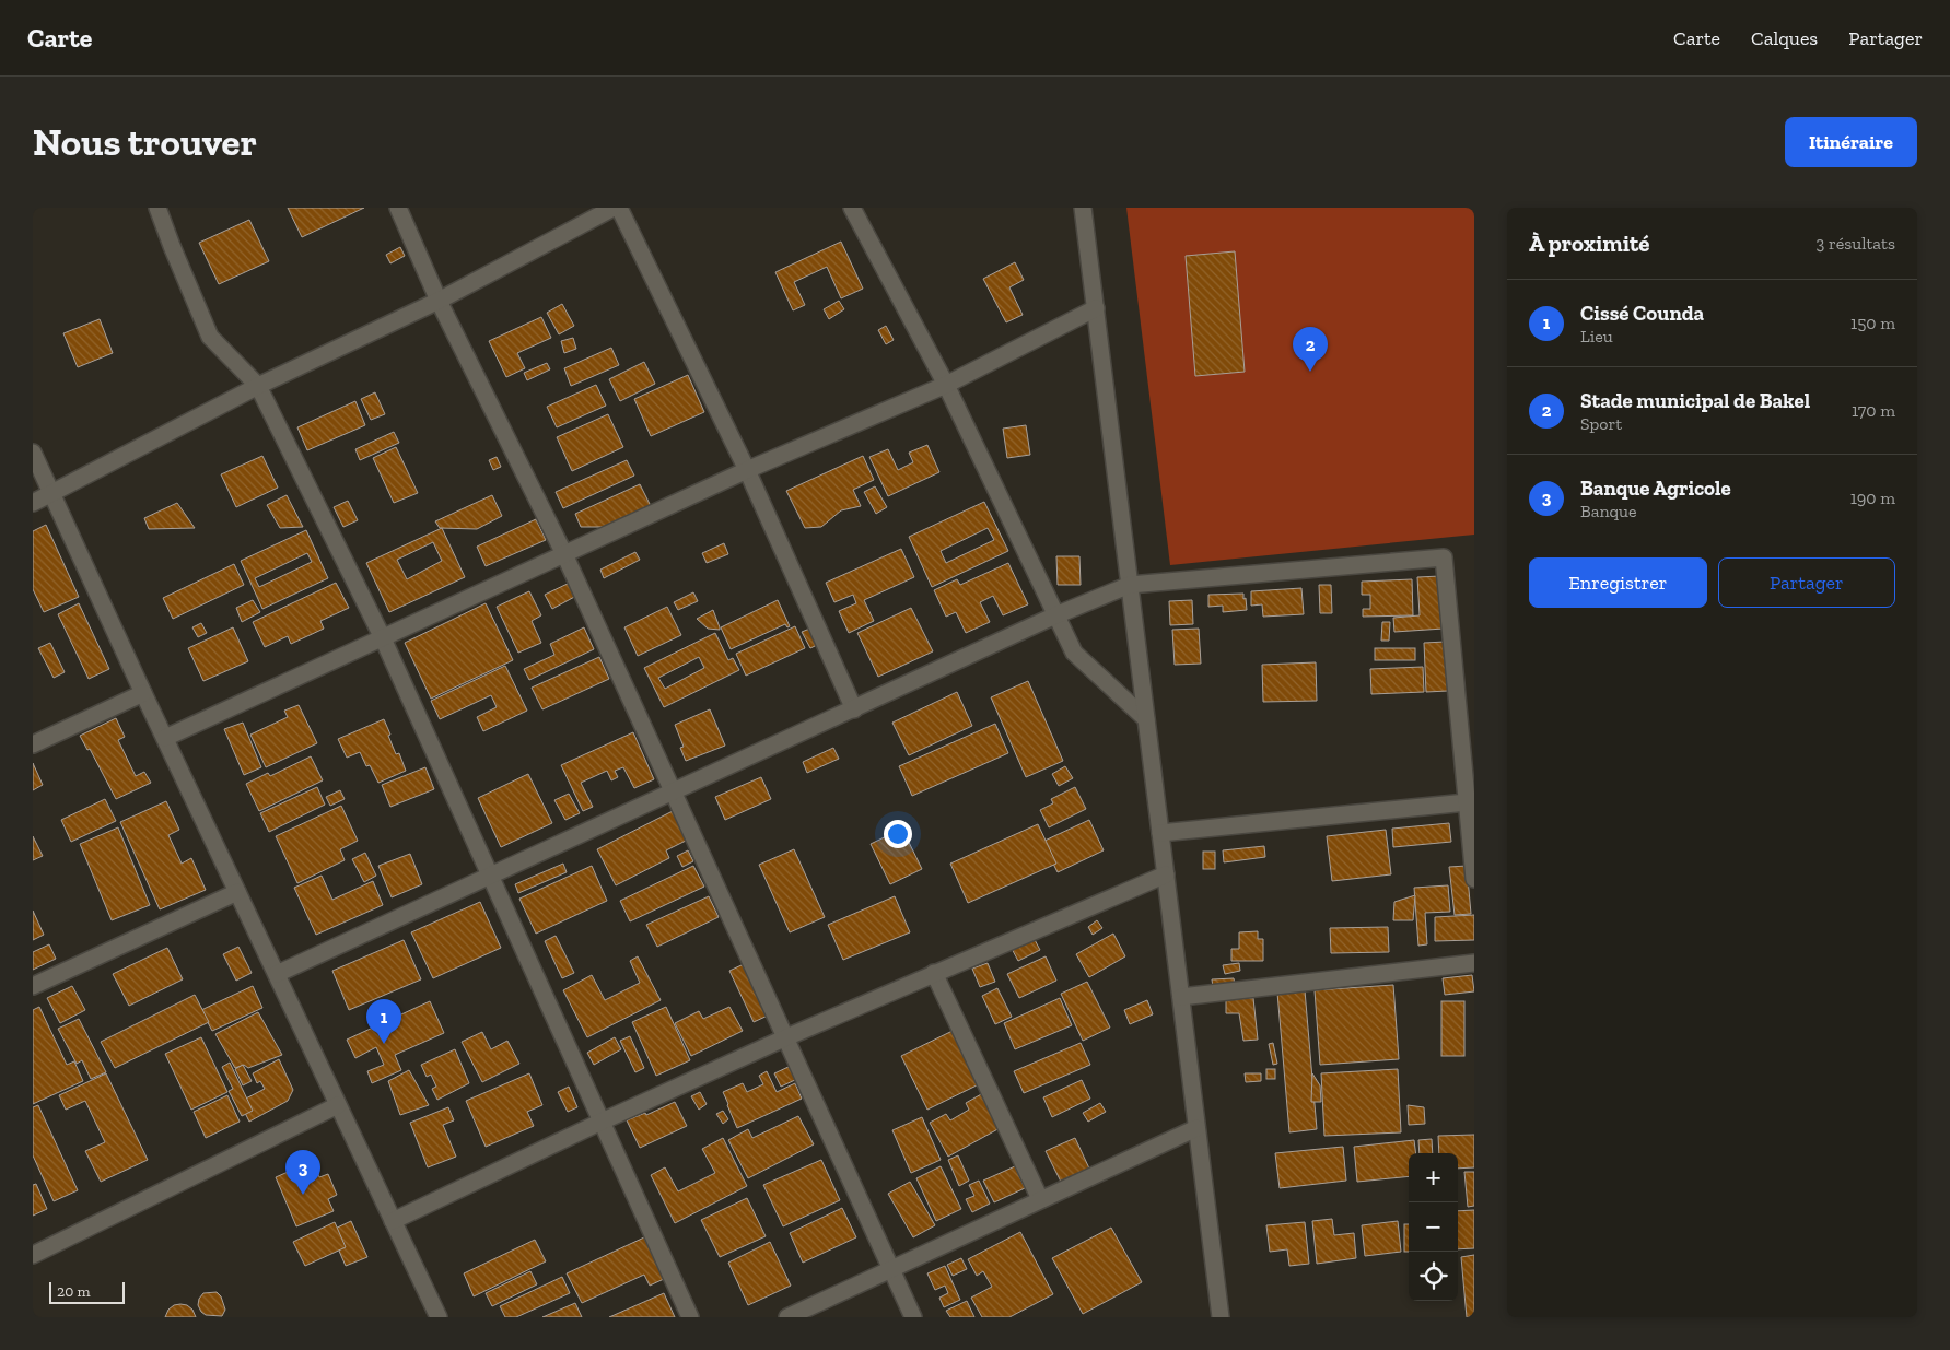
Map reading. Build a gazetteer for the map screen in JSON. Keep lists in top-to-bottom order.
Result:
{
  "scale_bar": "20 m",
  "page": {
    "header": "Carte",
    "nav": ["Carte", "Calques", "Partager"],
    "buttons": [
      "Itinéraire",
      ["Enregistrer", "Partager"]
    ],
    "title": "Nous trouver",
    "heading": ["À proximité", "3 résultats"],
    "list": [
      {
        "mark": "1",
        "name": "Cissé Counda",
        "note": "Lieu",
        "value": "150 m"
      },
      {
        "mark": "2",
        "name": "Stade municipal de Bakel",
        "note": "Sport",
        "value": "170 m"
      },
      {
        "mark": "3",
        "name": "Banque Agricole",
        "note": "Banque",
        "value": "190 m"
      }
    ],
    "pins": ["2", "1", "3"],
    "map_buttons": ["+", "−"],
    "scale": "20 m"
  }
}
